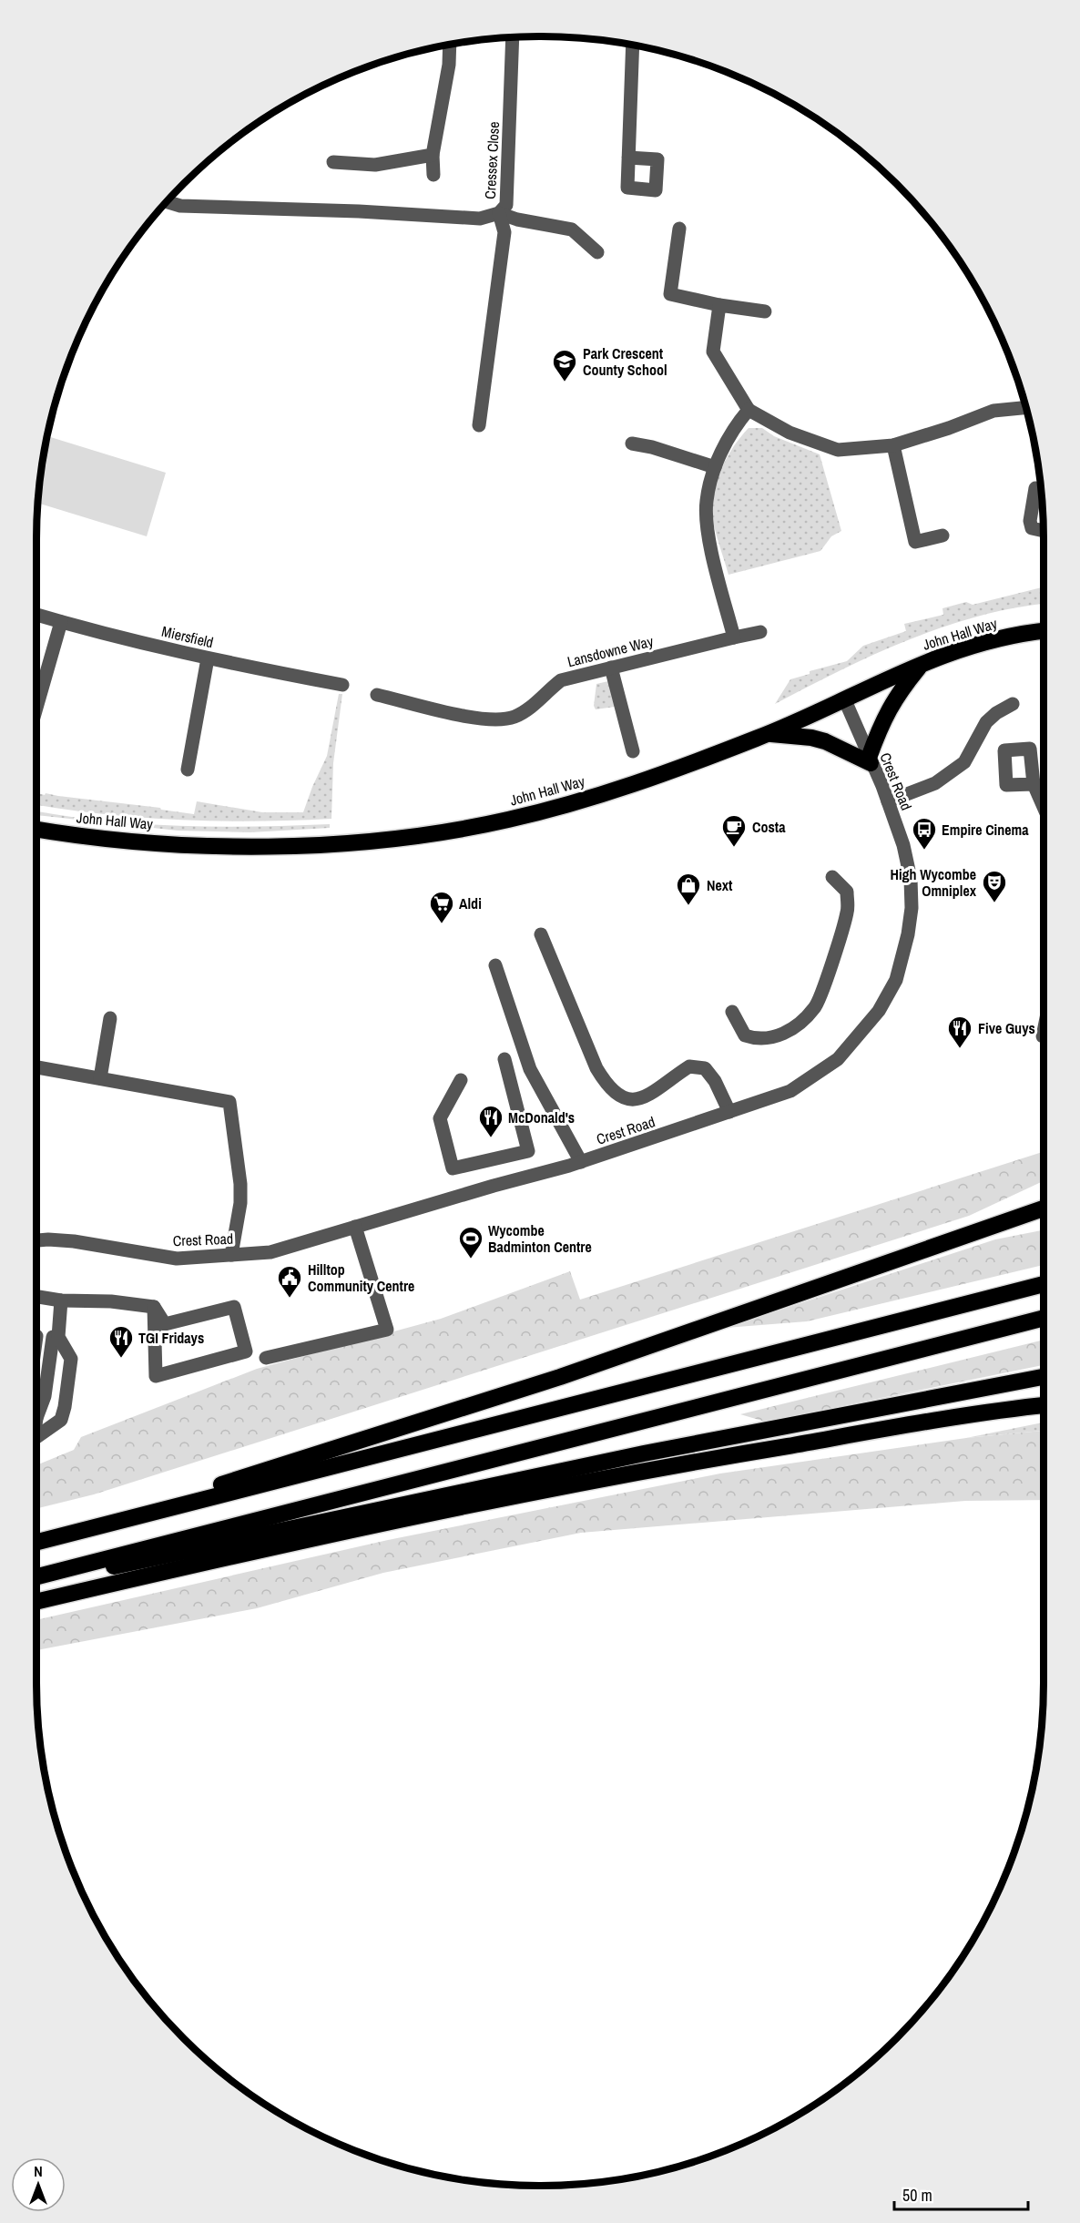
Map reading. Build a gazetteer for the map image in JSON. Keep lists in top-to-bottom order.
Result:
{
  "streets": {
    "highway": ["John Hall Way"],
    "street": [
      "Cressex Close",
      "Miersfield",
      "Lansdowne Way",
      "Crest Road"
    ]
  },
  "crossings": [
    ["John Hall Way", "Crest Road"]
  ],
  "places": {
    "school or university": ["Park Crescent County School"],
    "cafe": ["Costa"],
    "bus stop": ["Empire Cinema"],
    "theatre": ["High Wycombe Omniplex"],
    "shop": ["Next"],
    "supermarket": ["Aldi"],
    "restaurant": ["Five Guys", "McDonald's", "TGI Fridays"],
    "sports": ["Wycombe Badminton Centre"],
    "public building": ["Hilltop Community Centre"]
  },
  "scale_bar": "50 m",
  "north": "top"
}
